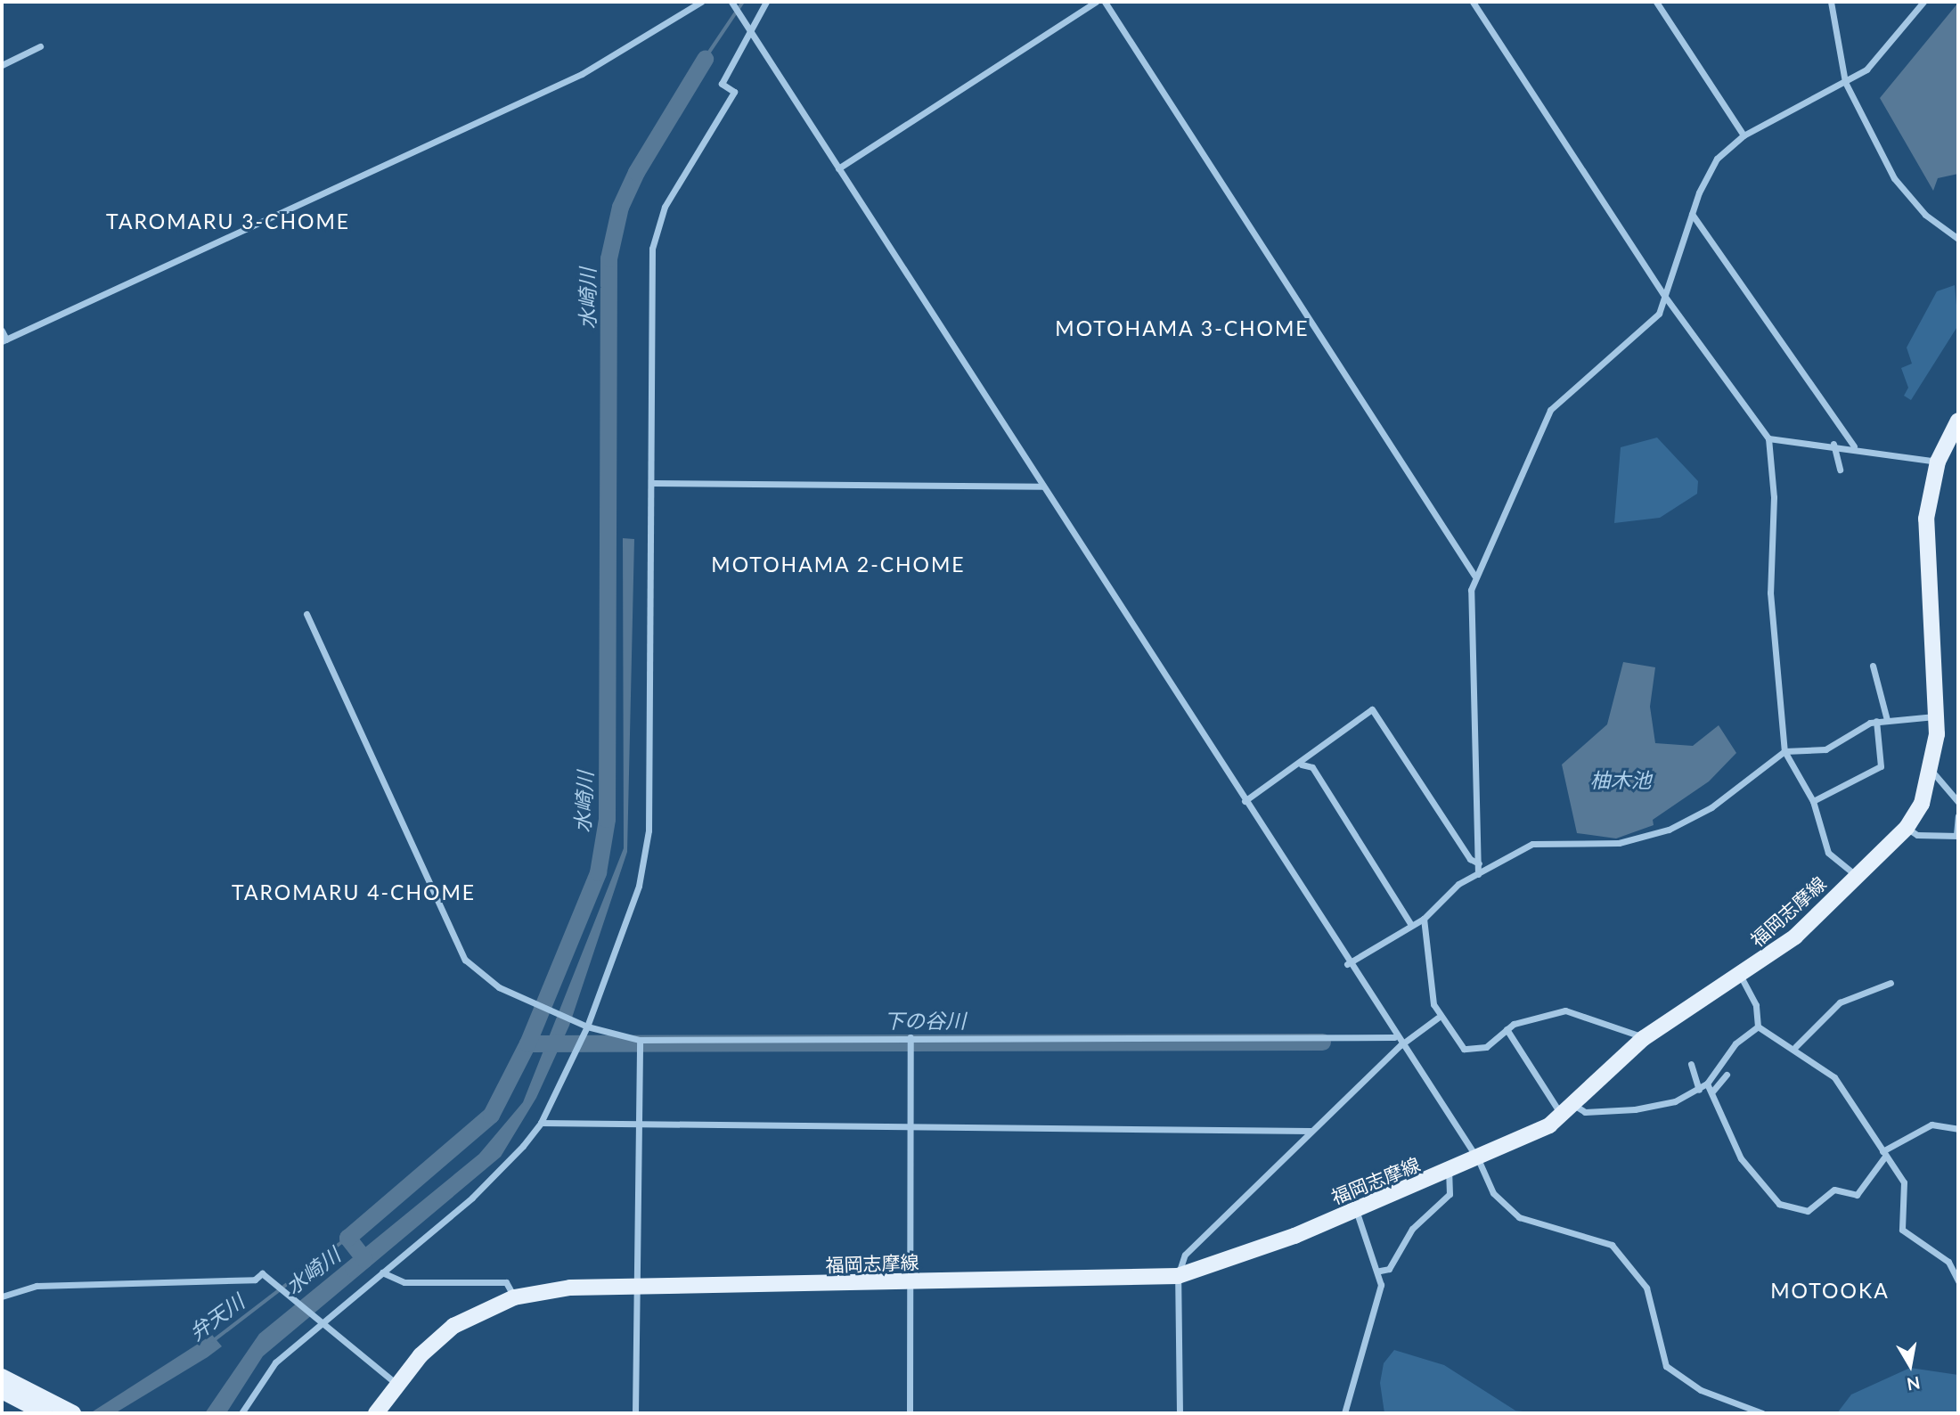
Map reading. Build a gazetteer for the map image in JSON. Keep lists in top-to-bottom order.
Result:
{
  "streets": {
    "main road": ["福岡志摩線"]
  },
  "districts": [
    "TAROMARU 3-CHOME",
    "MOTOHAMA 3-CHOME",
    "MOTOHAMA 2-CHOME",
    "TAROMARU 4-CHOME",
    "MOTOOKA"
  ],
  "water": [
    "水崎川",
    "柚木池",
    "下の谷川",
    "弁天川"
  ],
  "north": "bottom"
}
